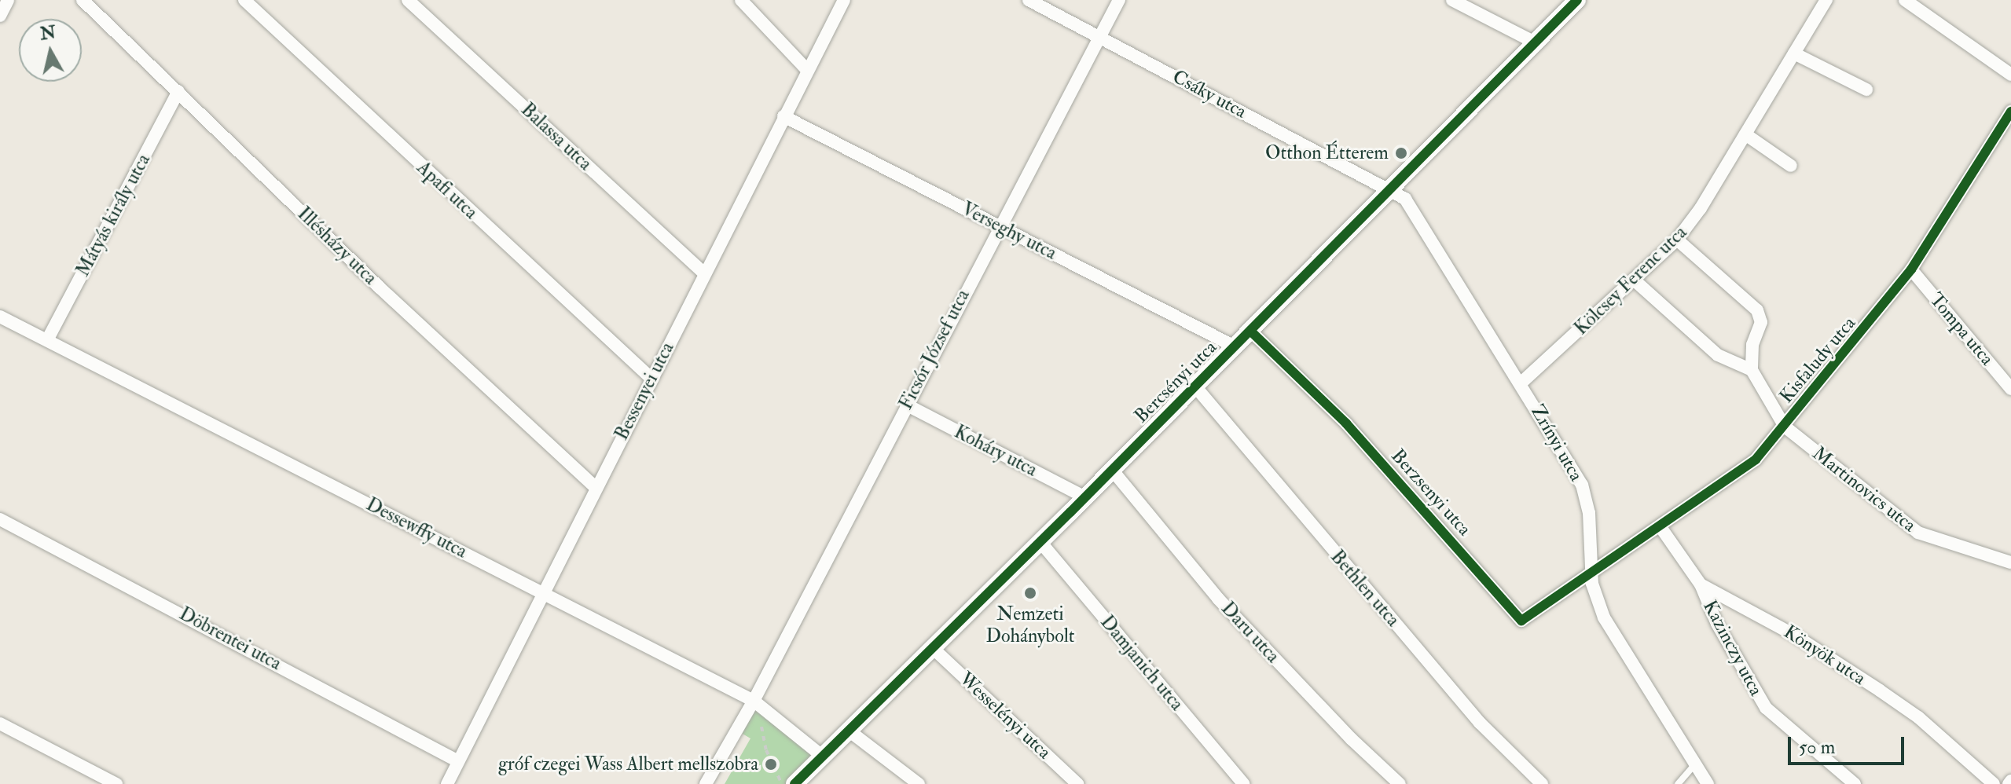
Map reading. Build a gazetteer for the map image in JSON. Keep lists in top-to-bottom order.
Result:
{
  "streets": {
    "street": [
      "Csáky utca",
      "Balassa utca",
      "Apafi utca",
      "Mátyás király utca",
      "Verseghy utca",
      "Illésházy utca",
      "Kölcsey Ferenc utca",
      "Tompa utca",
      "Ficsór József utca",
      "Kisfaludy utca",
      "Bercsényi utca",
      "Bessenyei utca",
      "Zrínyi utca",
      "Koháry utca",
      "Martinovics utca",
      "Berzsenyi utca",
      "Dessewffy utca",
      "Bethlen utca",
      "Daru utca",
      "Döbrentei utca",
      "Kazinczy utca",
      "Könyök utca",
      "Damjanich utca",
      "Wesselényi utca"
    ]
  },
  "crossings": [
    ["Csáky utca", "Ficsór József utca"],
    ["Csáky utca", "Bercsényi utca"],
    ["Csáky utca", "Zrínyi utca"],
    ["Balassa utca", "Bessenyei utca"],
    ["Apafi utca", "Bessenyei utca"],
    ["Mátyás király utca", "Illésházy utca"],
    ["Mátyás király utca", "Dessewffy utca"],
    ["Verseghy utca", "Ficsór József utca"],
    ["Verseghy utca", "Bercsényi utca"],
    ["Verseghy utca", "Bessenyei utca"],
    ["Illésházy utca", "Bessenyei utca"],
    ["Kölcsey Ferenc utca", "Zrínyi utca"],
    ["Tompa utca", "Kisfaludy utca"],
    ["Ficsór József utca", "Koháry utca"],
    ["Ficsór József utca", "Dessewffy utca"],
    ["Kisfaludy utca", "Zrínyi utca"],
    ["Kisfaludy utca", "Martinovics utca"],
    ["Kisfaludy utca", "Berzsenyi utca"],
    ["Kisfaludy utca", "Könyök utca"],
    ["Bercsényi utca", "Zrínyi utca"],
    ["Bercsényi utca", "Koháry utca"],
    ["Bercsényi utca", "Berzsenyi utca"],
    ["Bercsényi utca", "Dessewffy utca"],
    ["Bercsényi utca", "Bethlen utca"],
    ["Bercsényi utca", "Daru utca"],
    ["Bercsényi utca", "Damjanich utca"],
    ["Bercsényi utca", "Wesselényi utca"],
    ["Bessenyei utca", "Dessewffy utca"],
    ["Bessenyei utca", "Döbrentei utca"],
    ["Zrínyi utca", "Berzsenyi utca"],
    ["Kazinczy utca", "Könyök utca"]
  ],
  "places": ["Otthon Étterem", "Nemzeti Dohánybolt", "gróf czegei Wass Albert mellszobra"],
  "scale_bar": "50 m",
  "north": "top"
}
